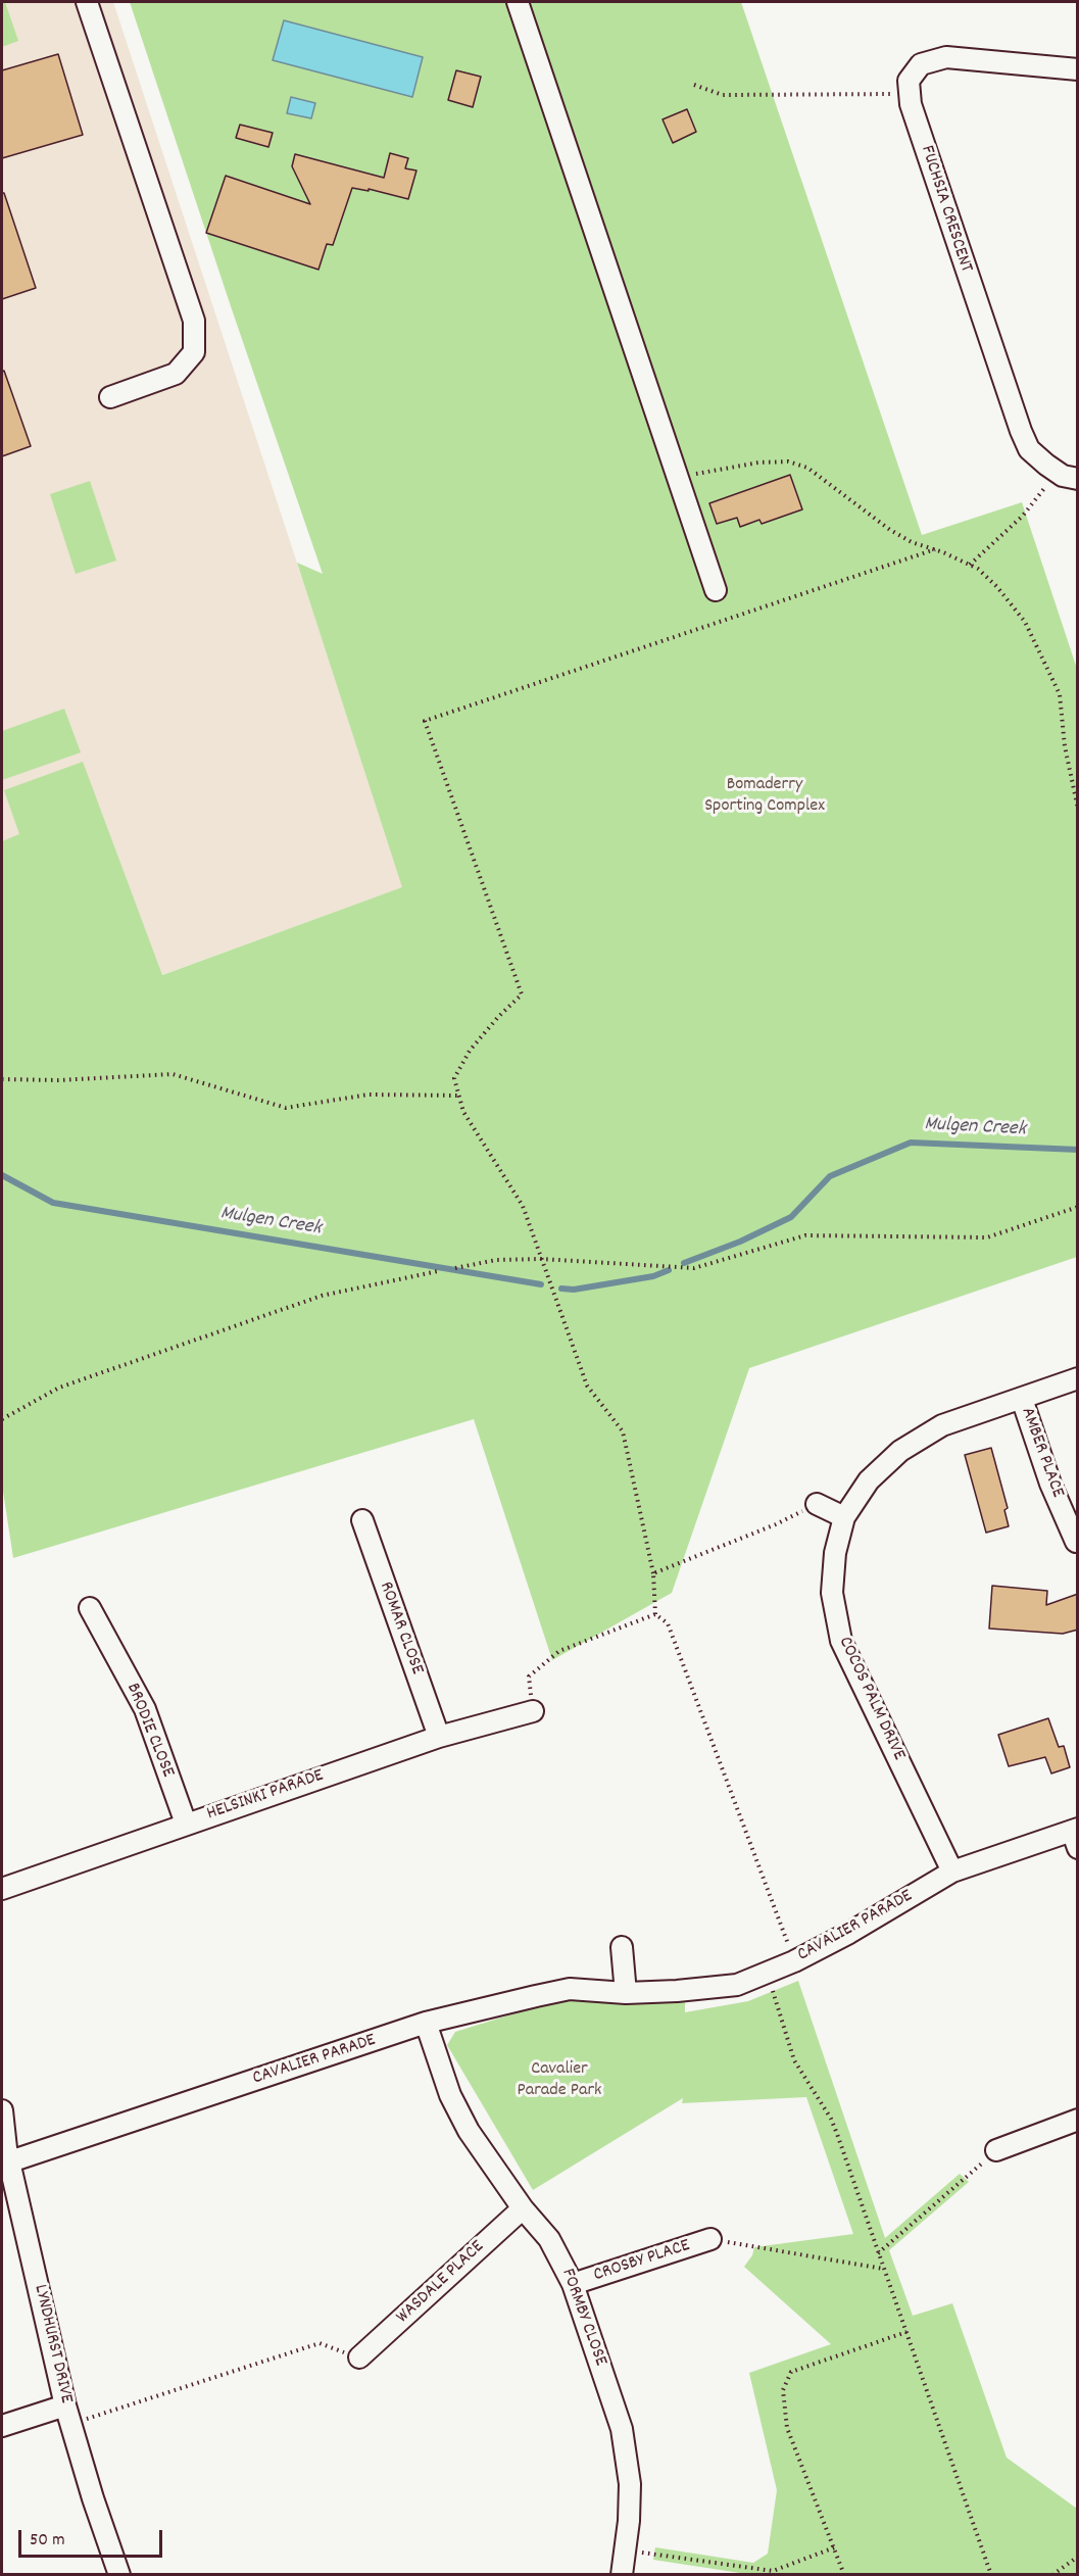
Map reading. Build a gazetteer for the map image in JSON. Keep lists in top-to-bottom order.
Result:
{
  "streets": {
    "street": [
      "FUCHSIA CRESCENT",
      "AMBER PLACE",
      "ROMAR CLOSE",
      "COCOS PALM DRIVE",
      "BRODIE CLOSE",
      "HELSINKI PARADE",
      "CAVALIER PARADE",
      "CROSBY PLACE",
      "WASDALE PLACE",
      "FORMBY CLOSE",
      "LYNDHURST DRIVE"
    ]
  },
  "crossings": [
    ["AMBER PLACE", "COCOS PALM DRIVE"],
    ["ROMAR CLOSE", "HELSINKI PARADE"],
    ["COCOS PALM DRIVE", "CAVALIER PARADE"],
    ["BRODIE CLOSE", "HELSINKI PARADE"],
    ["CAVALIER PARADE", "FORMBY CLOSE"],
    ["CAVALIER PARADE", "LYNDHURST DRIVE"],
    ["CROSBY PLACE", "FORMBY CLOSE"],
    ["WASDALE PLACE", "FORMBY CLOSE"]
  ],
  "water": ["Mulgen Creek"],
  "parks": ["Bomaderry Sporting Complex", "Cavalier Parade Park"],
  "scale_bar": "50 m"
}
